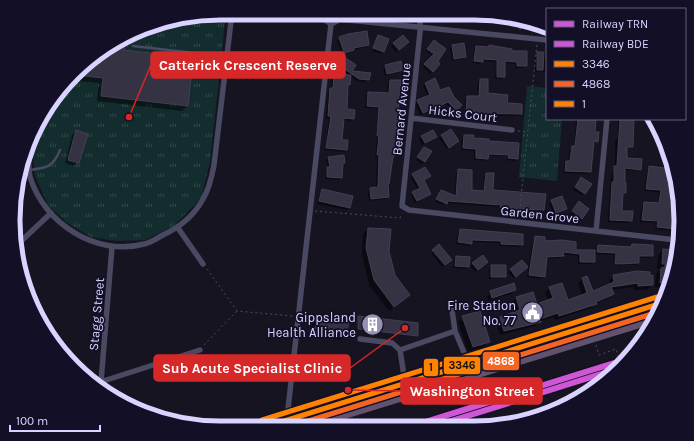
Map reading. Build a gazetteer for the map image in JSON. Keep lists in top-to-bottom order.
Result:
{
  "streets": {
    "street": [
      "Bernard Avenue",
      "Hicks Court",
      "Garden Grove",
      "Stagg Street"
    ]
  },
  "crossings": [
    ["Bernard Avenue", "Hicks Court"],
    ["Bernard Avenue", "Garden Grove"]
  ],
  "places": {
    "other": ["Catterick Crescent Reserve", "Sub Acute Specialist Clinic", "Washington Street"],
    "public building": ["Fire Station No. 77"],
    "building": ["Gippsland Health Alliance"]
  },
  "lines": [
    "transit line 1",
    "transit line 3346",
    "transit line 4868",
    "rail line TRN",
    "rail line BDE"
  ],
  "legend": [
    "Railway TRN",
    "Railway BDE",
    "3346",
    "4868",
    "1"
  ],
  "scale_bar": "100 m"
}
